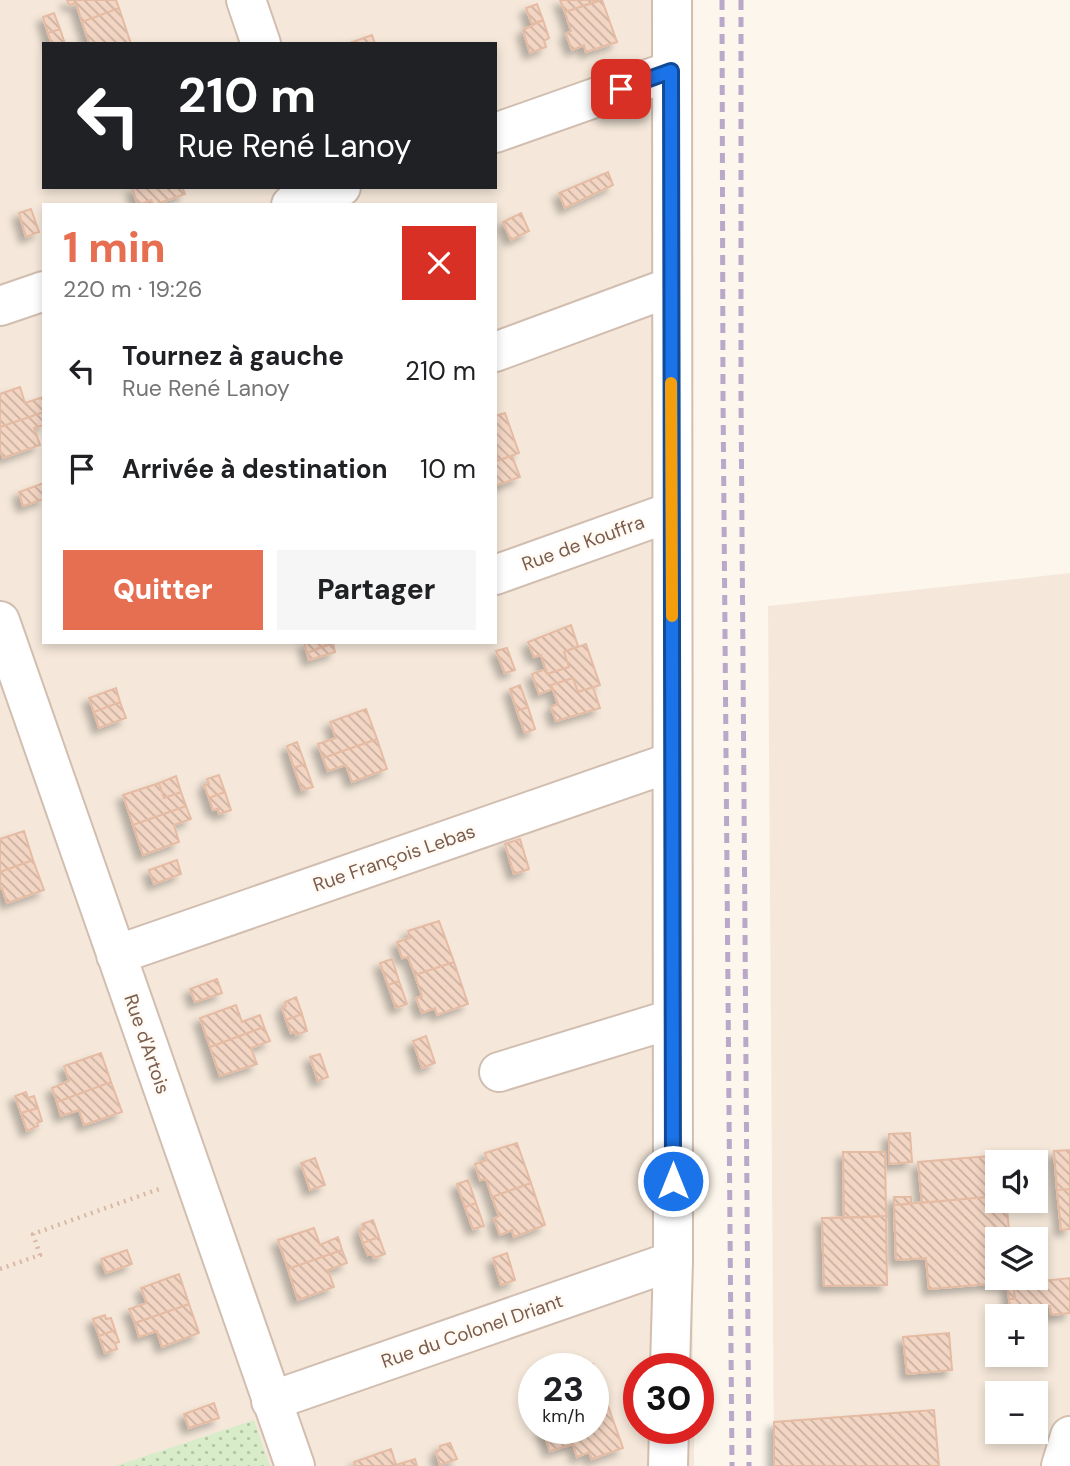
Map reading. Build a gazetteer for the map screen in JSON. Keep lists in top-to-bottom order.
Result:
{
  "streets": {
    "street": [
      "Rue de Kouffra",
      "Rue François Lebas",
      "Rue d'Artois",
      "Rue du Colonel Driant"
    ]
  },
  "crossings": [
    ["Rue François Lebas", "Rue d'Artois"],
    ["Rue d'Artois", "Rue du Colonel Driant"]
  ],
  "page": {
    "turn": ["210 m", "Rue René Lanoy"],
    "heading": ["1 min", "220 m · 19:26"],
    "list": [
      {
        "name": "Tournez à gauche",
        "note": "Rue René Lanoy",
        "value": "210 m"
      },
      {
        "name": "Arrivée à destination",
        "value": "10 m"
      }
    ],
    "buttons": ["Quitter", "Partager"],
    "map_buttons": ["+", "−"],
    "speed": "23 km/h",
    "limit": "30"
  }
}
